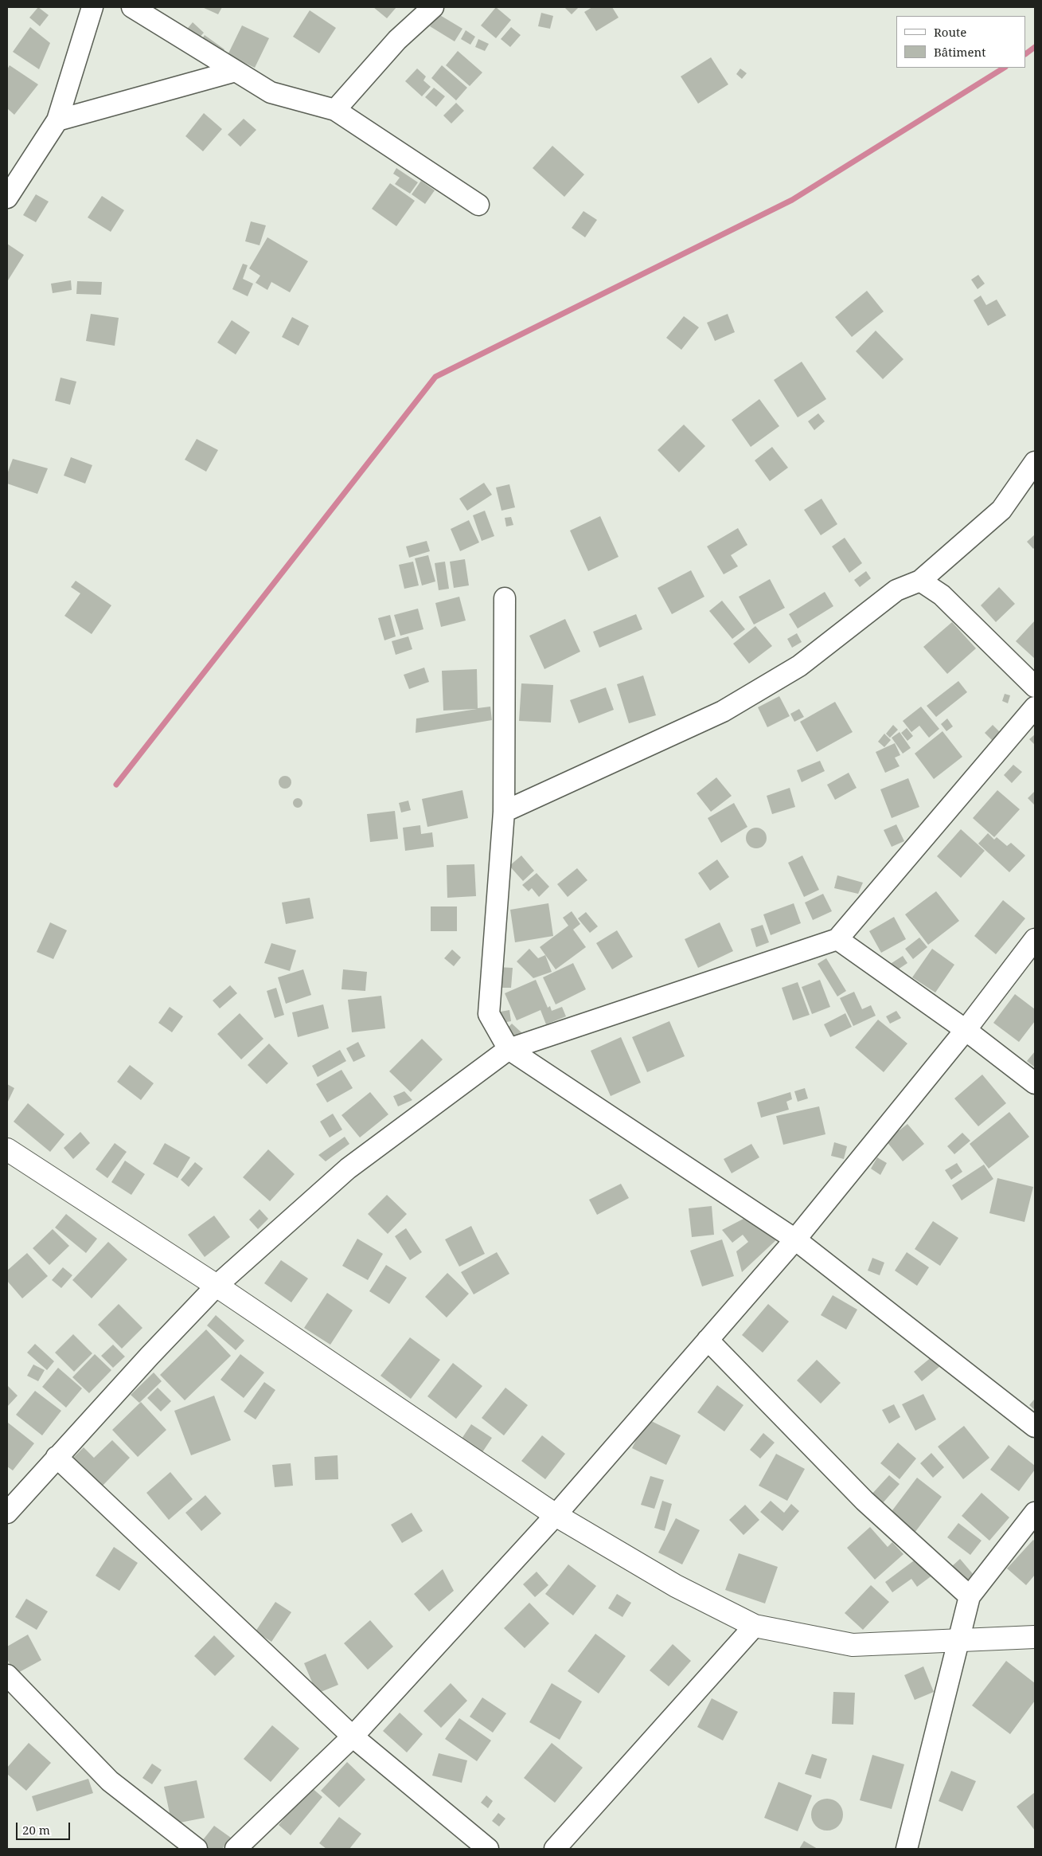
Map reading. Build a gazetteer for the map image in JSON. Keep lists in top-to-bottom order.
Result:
{
  "legend": ["Route", "Bâtiment"],
  "scale_bar": "20 m"
}
